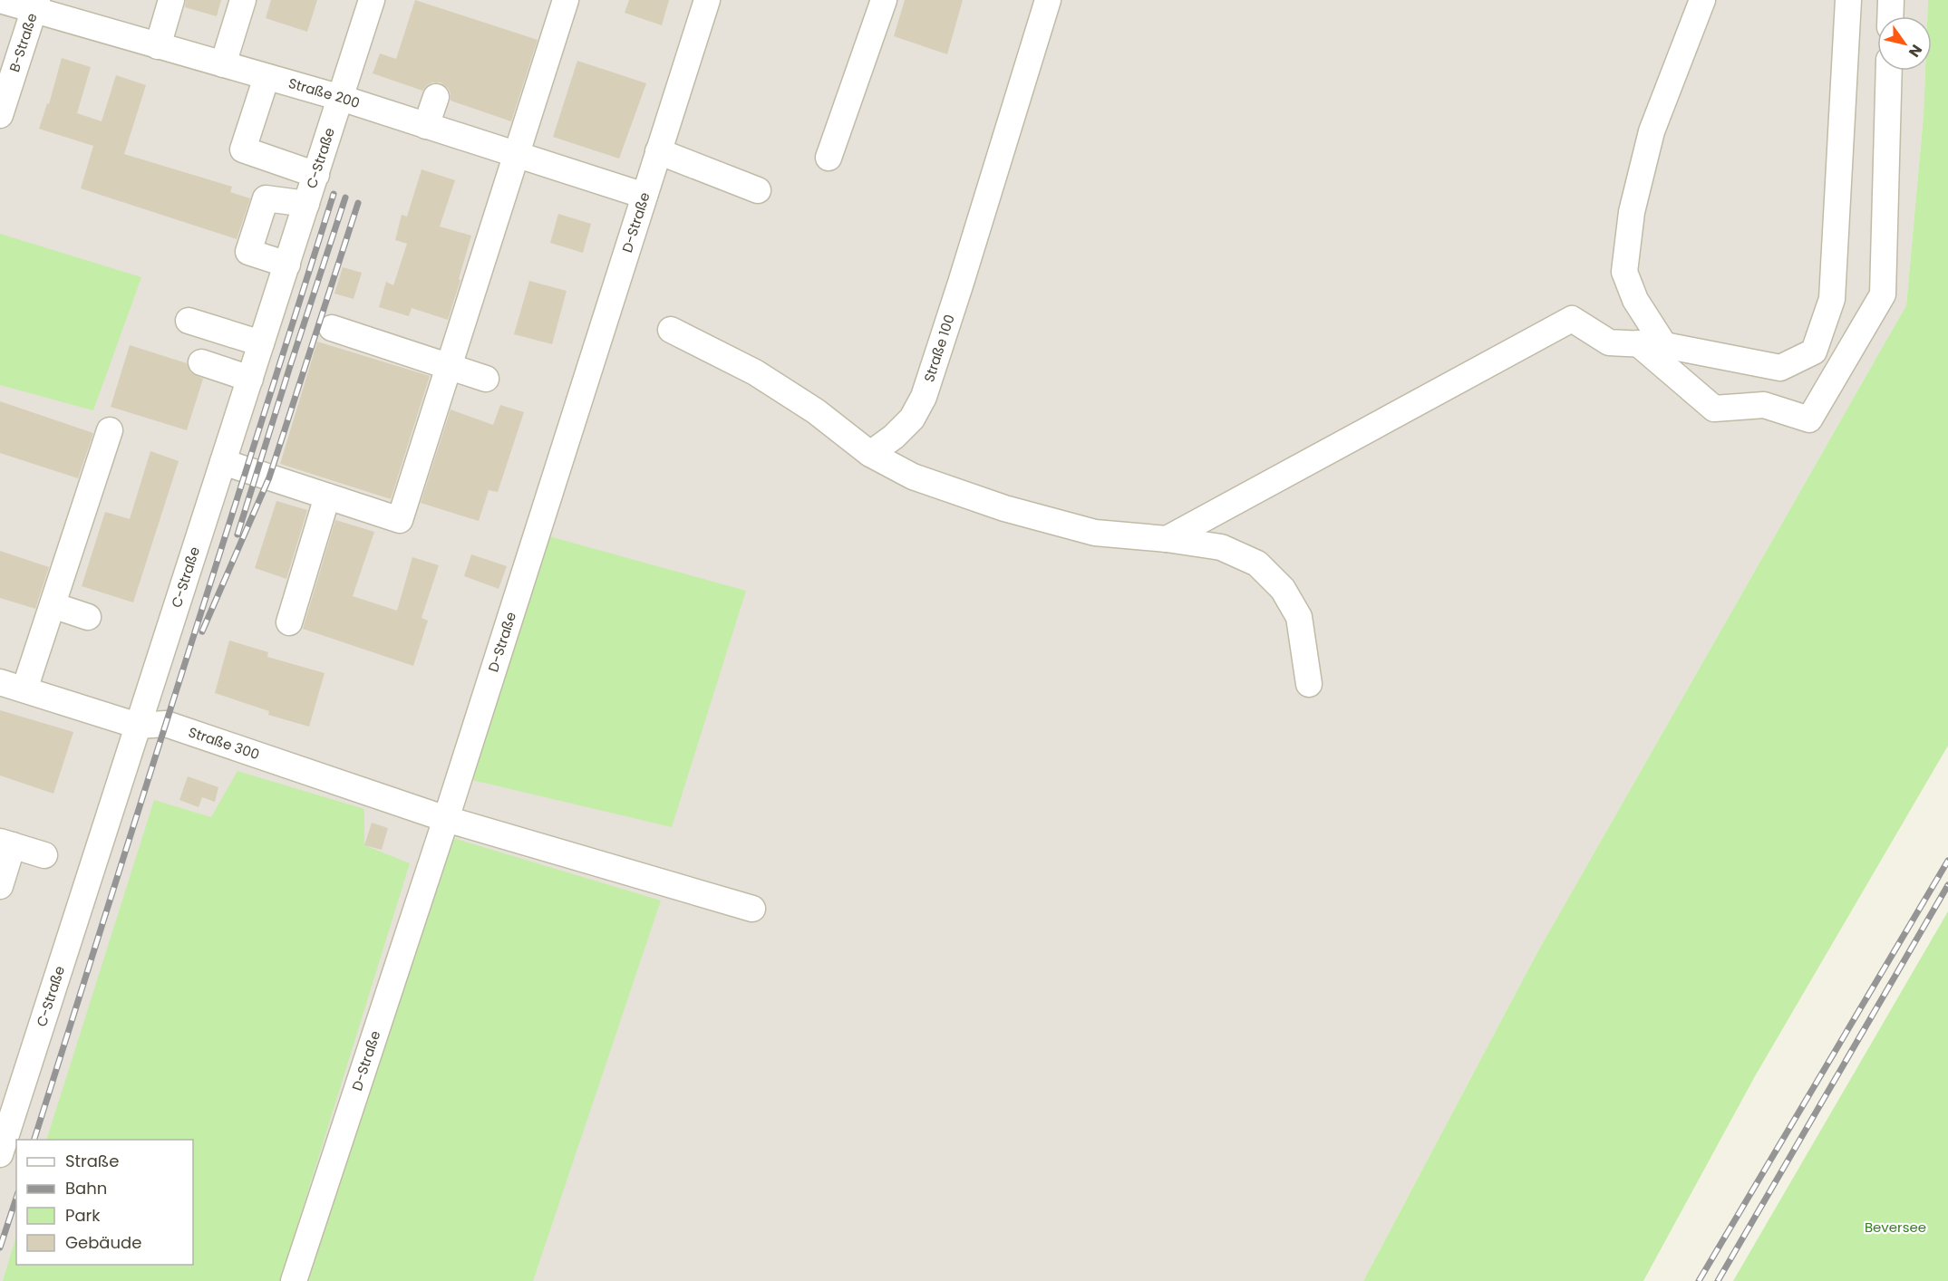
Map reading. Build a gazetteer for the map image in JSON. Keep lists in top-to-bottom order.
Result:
{
  "streets": {
    "lane": [
      "B-Straße",
      "Straße 200",
      "C-Straße",
      "D-Straße",
      "Straße 100",
      "Straße 300"
    ]
  },
  "crossings": [
    ["B-Straße", "Straße 200"],
    ["Straße 200", "C-Straße"],
    ["Straße 200", "D-Straße"],
    ["C-Straße", "Straße 300"],
    ["D-Straße", "Straße 300"]
  ],
  "parks": ["Beversee"],
  "legend": [
    "Straße",
    "Bahn",
    "Park",
    "Gebäude"
  ],
  "north": "bottom right"
}
